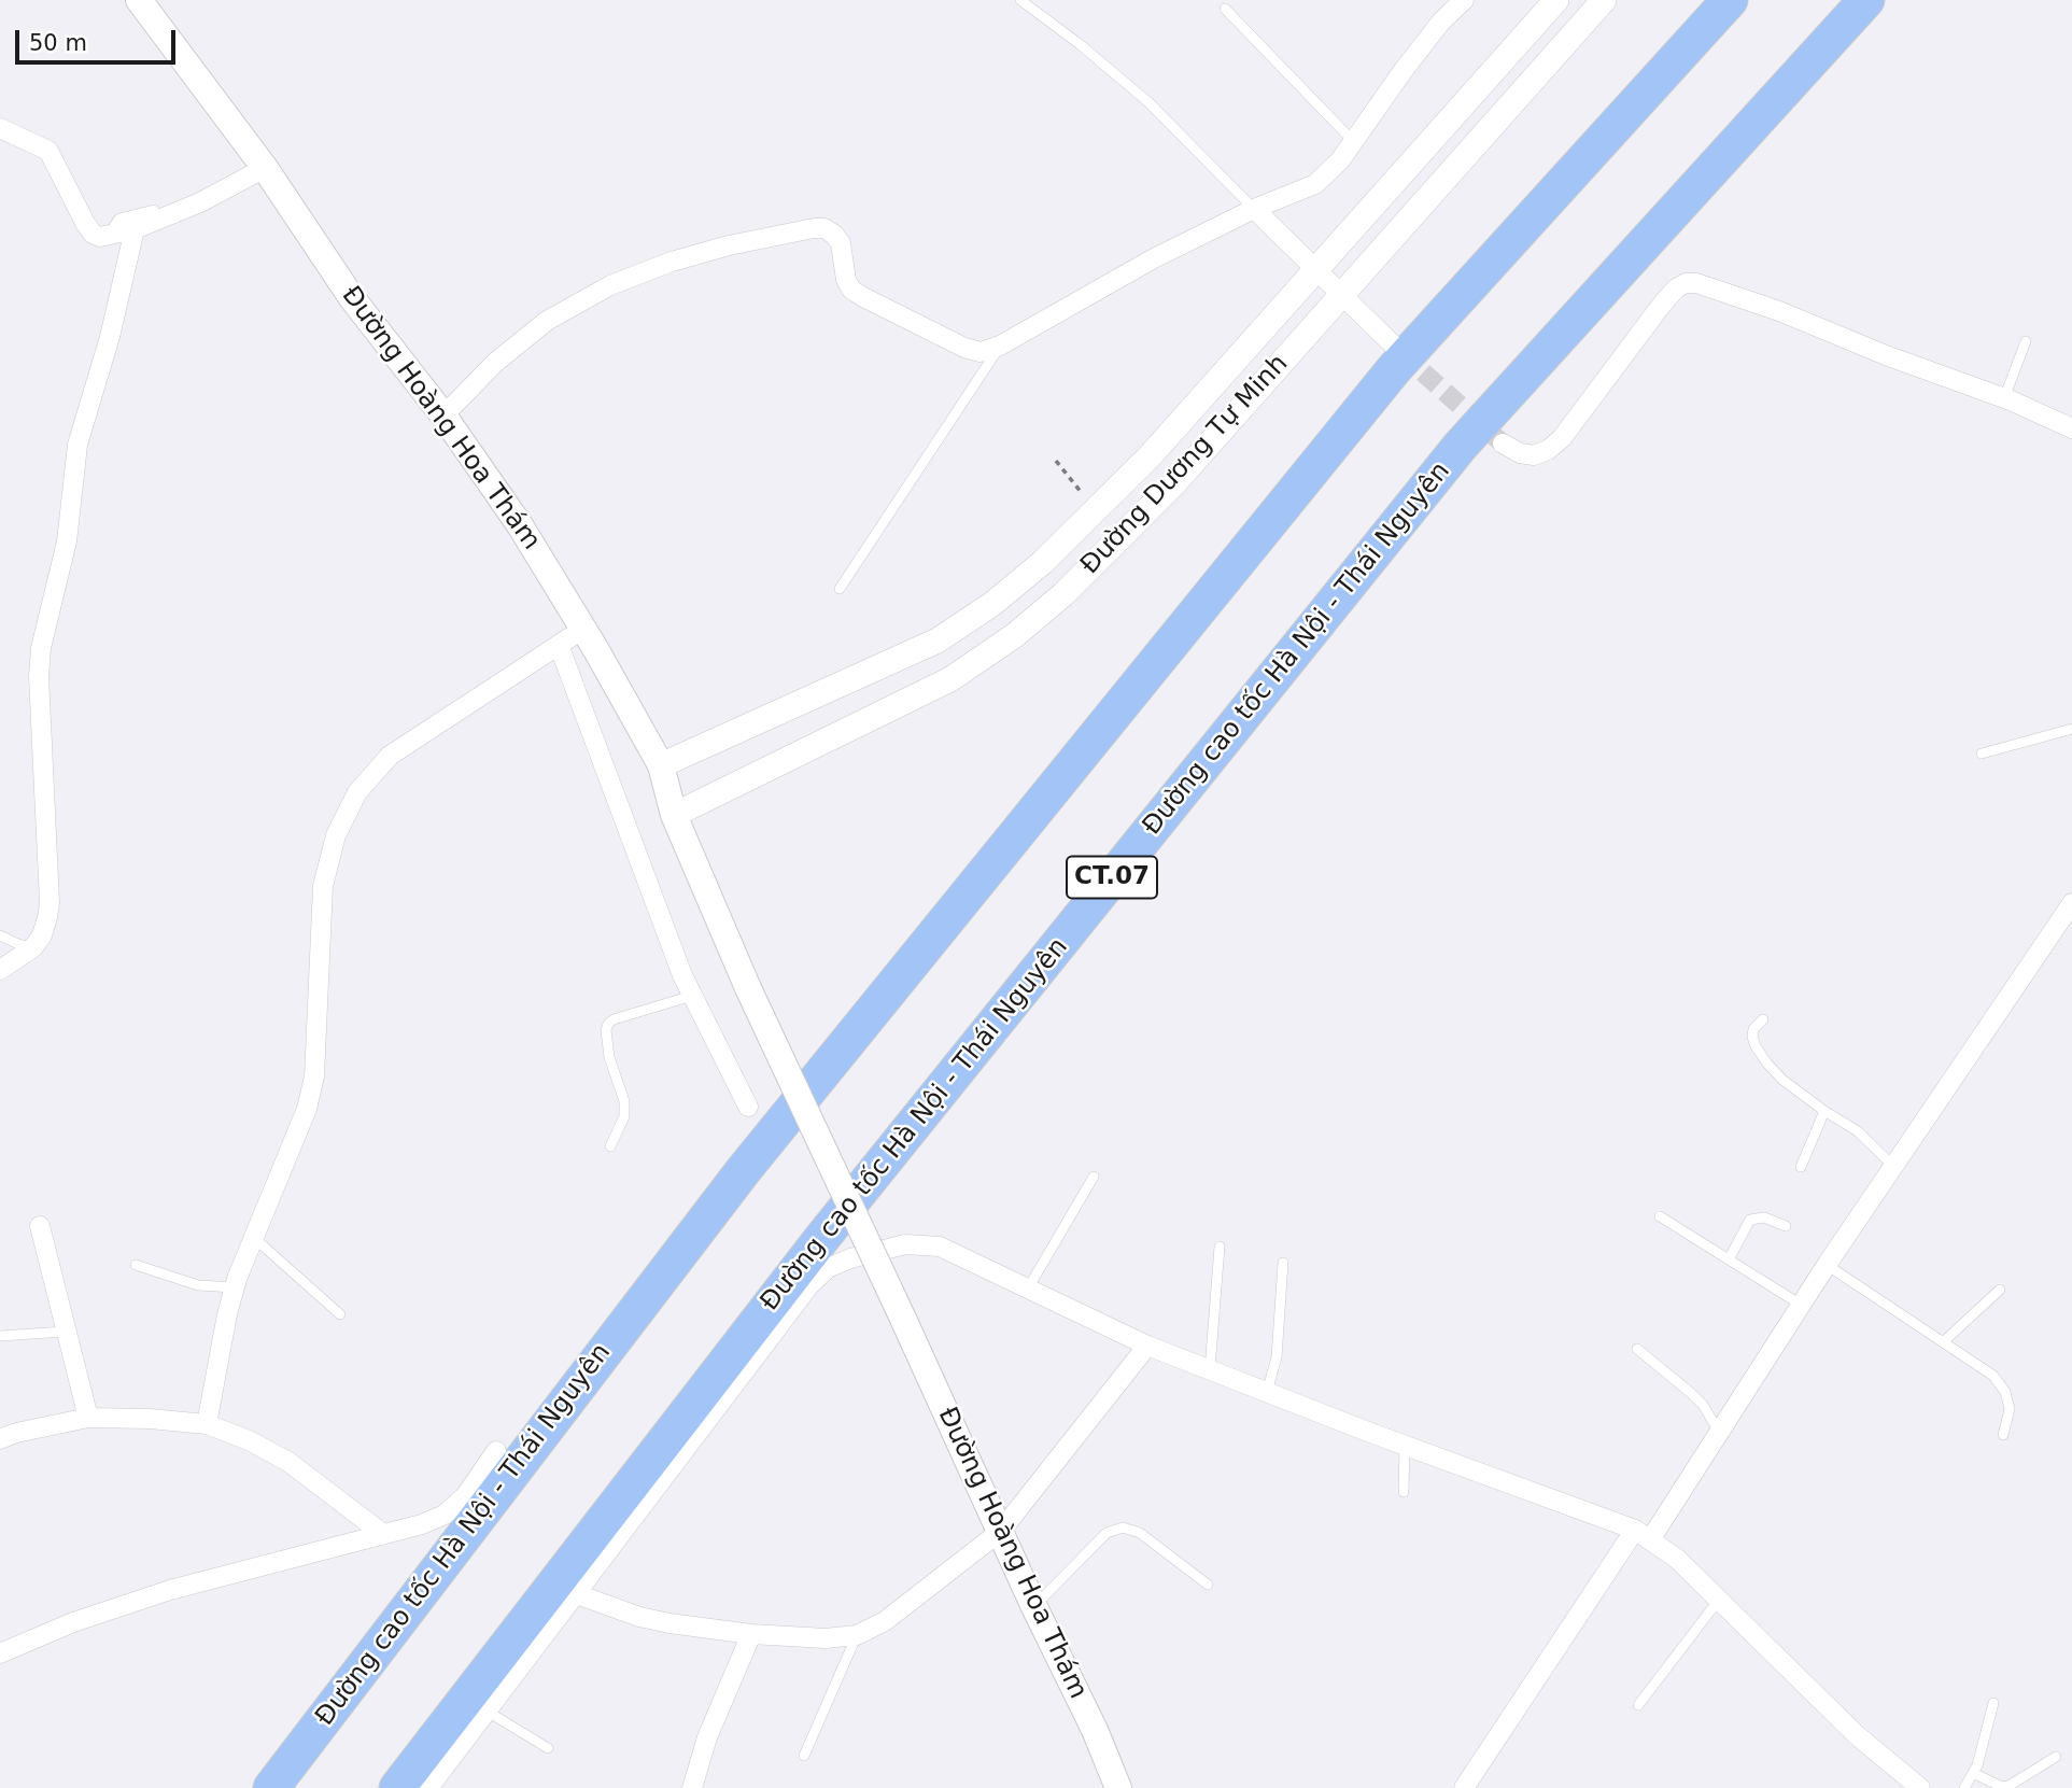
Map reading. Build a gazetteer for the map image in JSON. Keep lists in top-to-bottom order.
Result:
{
  "streets": {
    "highway": ["Đường cao tốc Hà Nội - Thái Nguyên", "CT.07"],
    "main road": ["Đường Hoàng Hoa Thám"],
    "street": ["Đường Dương Tự Minh"]
  },
  "crossings": [
    ["Đường Hoàng Hoa Thám", "Đường Dương Tự Minh"]
  ],
  "scale_bar": "50 m"
}
